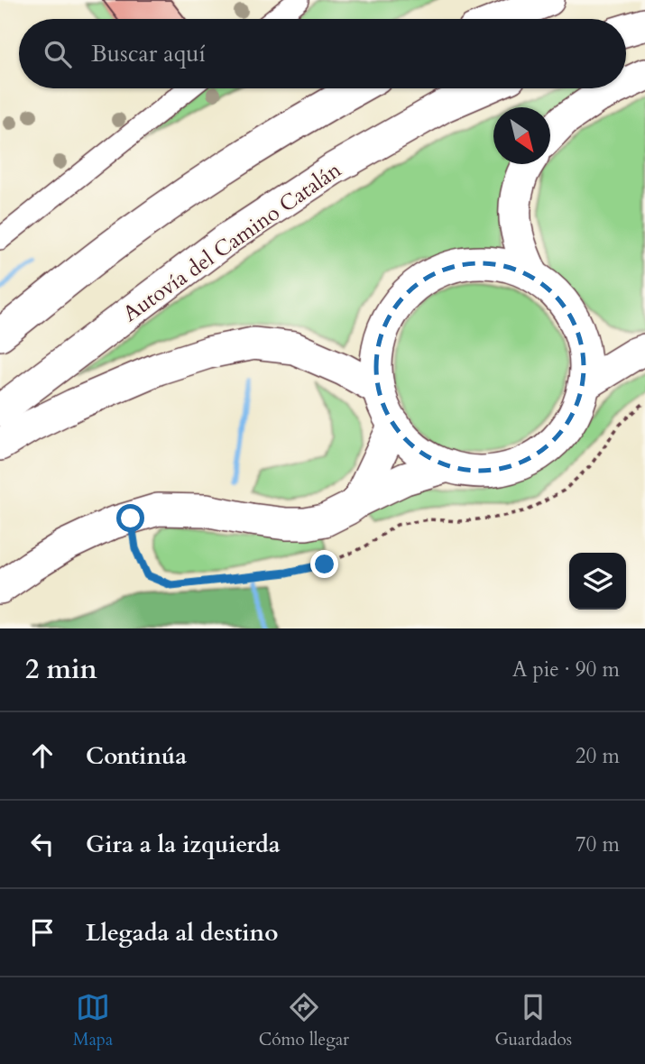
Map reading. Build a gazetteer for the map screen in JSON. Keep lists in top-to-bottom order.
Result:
{
  "streets": {
    "highway": ["Autovía del Camino Catalán"]
  },
  "north": "bottom right",
  "page": {
    "search": "Buscar aquí",
    "heading": ["2 min", "A pie · 90 m"],
    "list": [
      ["Continúa", "20 m"],
      ["Gira a la izquierda", "70 m"],
      "Llegada al destino"
    ],
    "nav": ["Mapa", "Cómo llegar", "Guardados"]
  }
}
